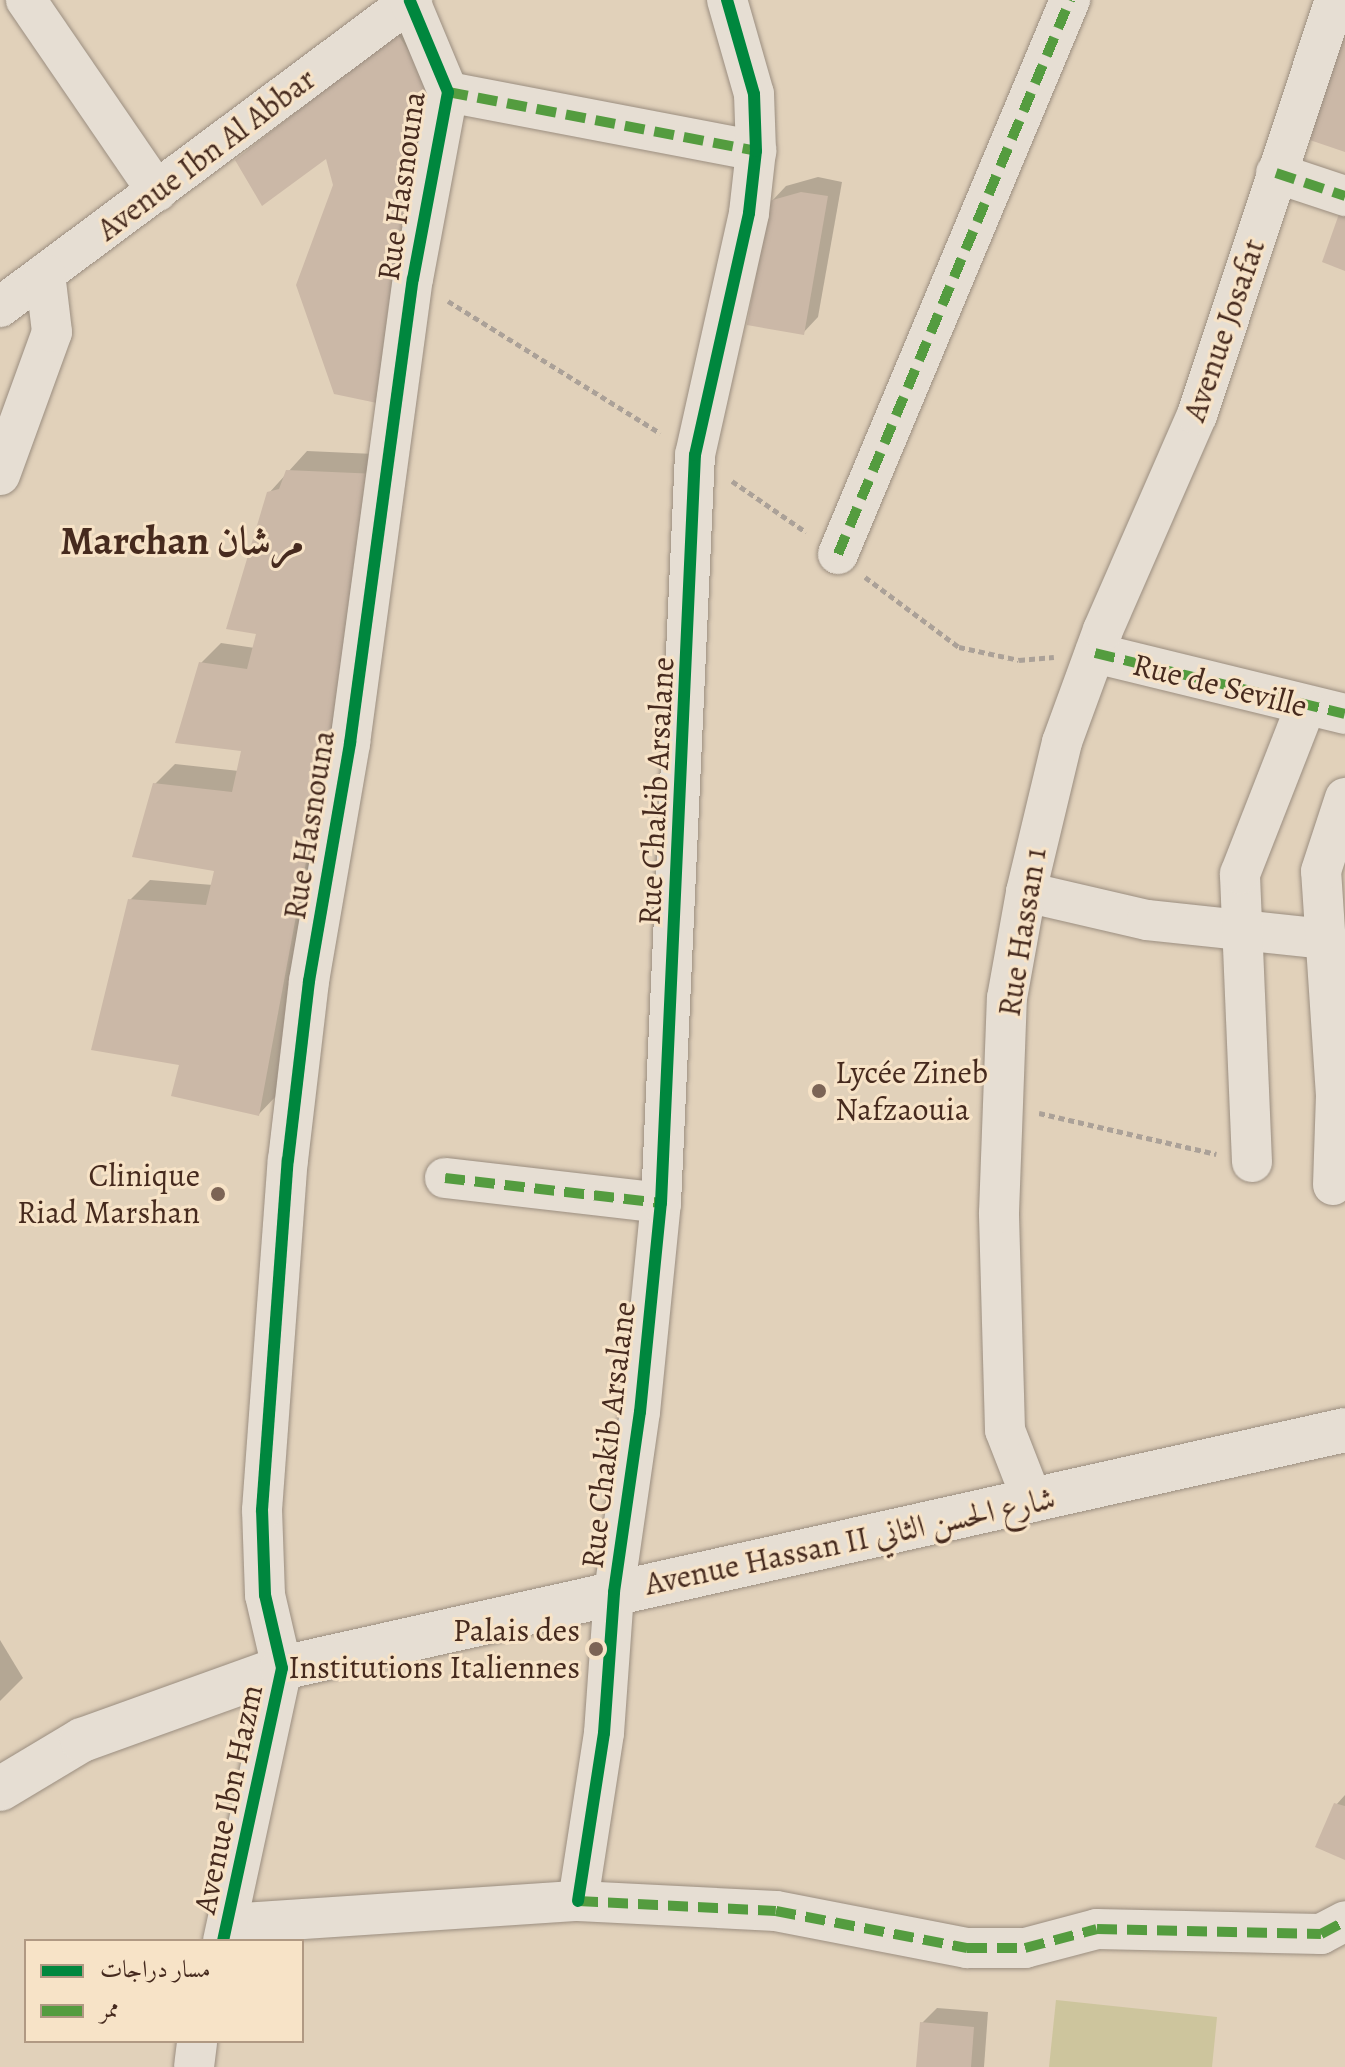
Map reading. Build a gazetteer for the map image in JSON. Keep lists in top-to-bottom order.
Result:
{
  "streets": {
    "street": [
      "Avenue Ibn Al Abbar",
      "Rue Hasnouna",
      "Avenue Josafat",
      "Rue de Seville",
      "Rue Chakib Arsalane",
      "Rue Hassan 1",
      "Avenue Hassan II شارع الحسن الثاني",
      "Avenue Ibn Hazm"
    ]
  },
  "crossings": [
    ["Avenue Ibn Al Abbar", "Rue Hasnouna"],
    ["Rue Hasnouna", "Avenue Hassan II شارع الحسن الثاني"],
    ["Rue Hasnouna", "Avenue Ibn Hazm"],
    ["Avenue Josafat", "Rue de Seville"],
    ["Avenue Josafat", "Rue Hassan 1"],
    ["Rue de Seville", "Rue Hassan 1"],
    ["Rue Chakib Arsalane", "Avenue Hassan II شارع الحسن الثاني"],
    ["Rue Hassan 1", "Avenue Hassan II شارع الحسن الثاني"],
    ["Avenue Hassan II شارع الحسن الثاني", "Avenue Ibn Hazm"]
  ],
  "districts": ["Marchan مرشان"],
  "places": ["Lycée Zineb Nafzaouia", "Clinique Riad Marshan", "Palais des Institutions Italiennes"],
  "legend": ["مسار دراجات", "ممر"]
}
